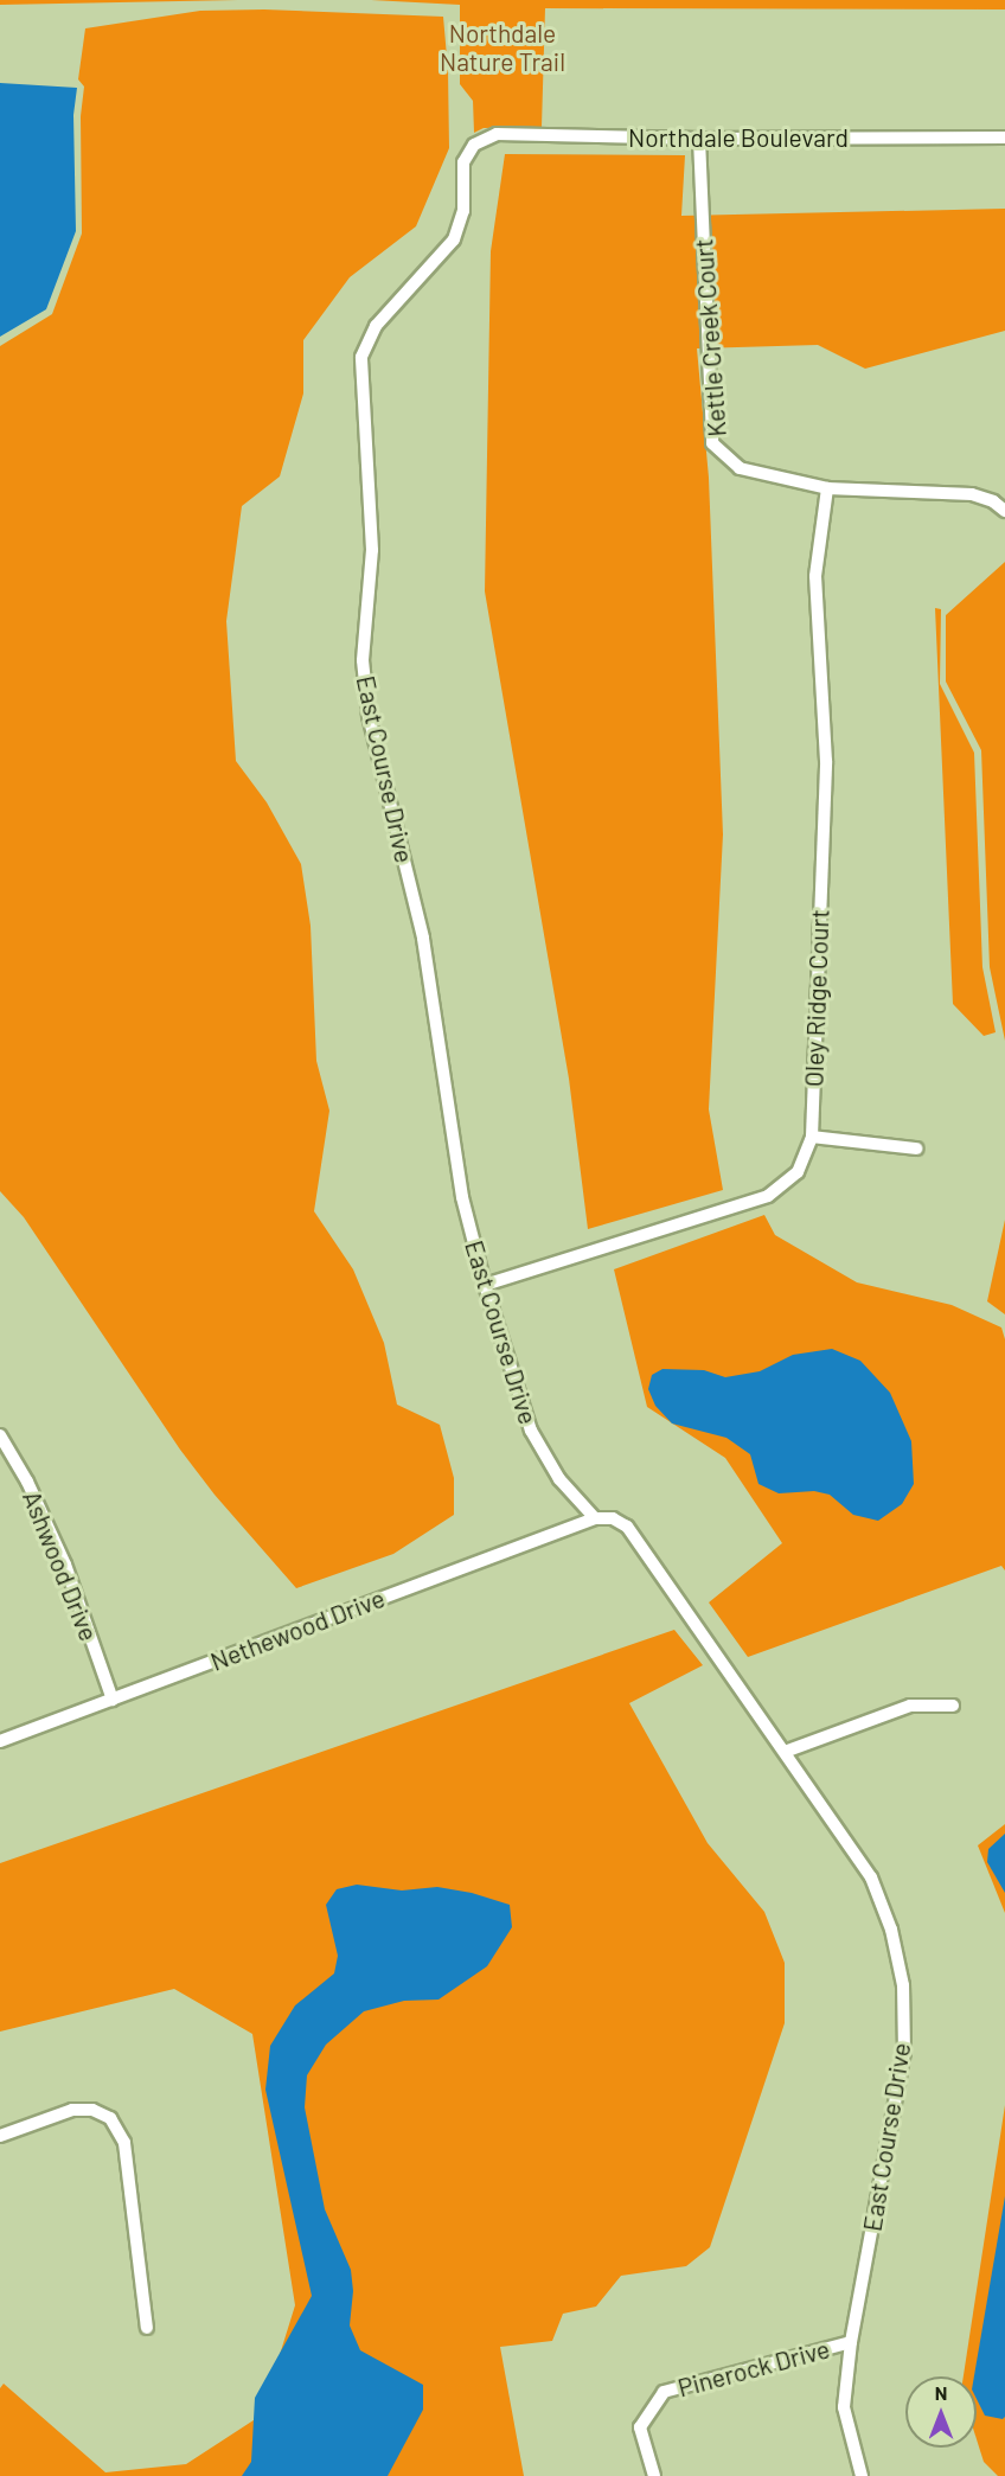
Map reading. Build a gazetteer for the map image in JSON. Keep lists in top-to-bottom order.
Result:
{
  "streets": {
    "street": [
      "Northdale Boulevard",
      "Kettle Creek Court",
      "East Course Drive",
      "Oley Ridge Court",
      "Ashwood Drive",
      "Nethewood Drive",
      "Pinerock Drive"
    ]
  },
  "crossings": [
    ["Northdale Boulevard", "Kettle Creek Court"],
    ["Northdale Boulevard", "East Course Drive"],
    ["Kettle Creek Court", "Oley Ridge Court"],
    ["East Course Drive", "Oley Ridge Court"],
    ["East Course Drive", "Nethewood Drive"],
    ["East Course Drive", "Pinerock Drive"],
    ["Ashwood Drive", "Nethewood Drive"]
  ],
  "parks": ["Northdale Nature Trail"],
  "north": "top"
}
